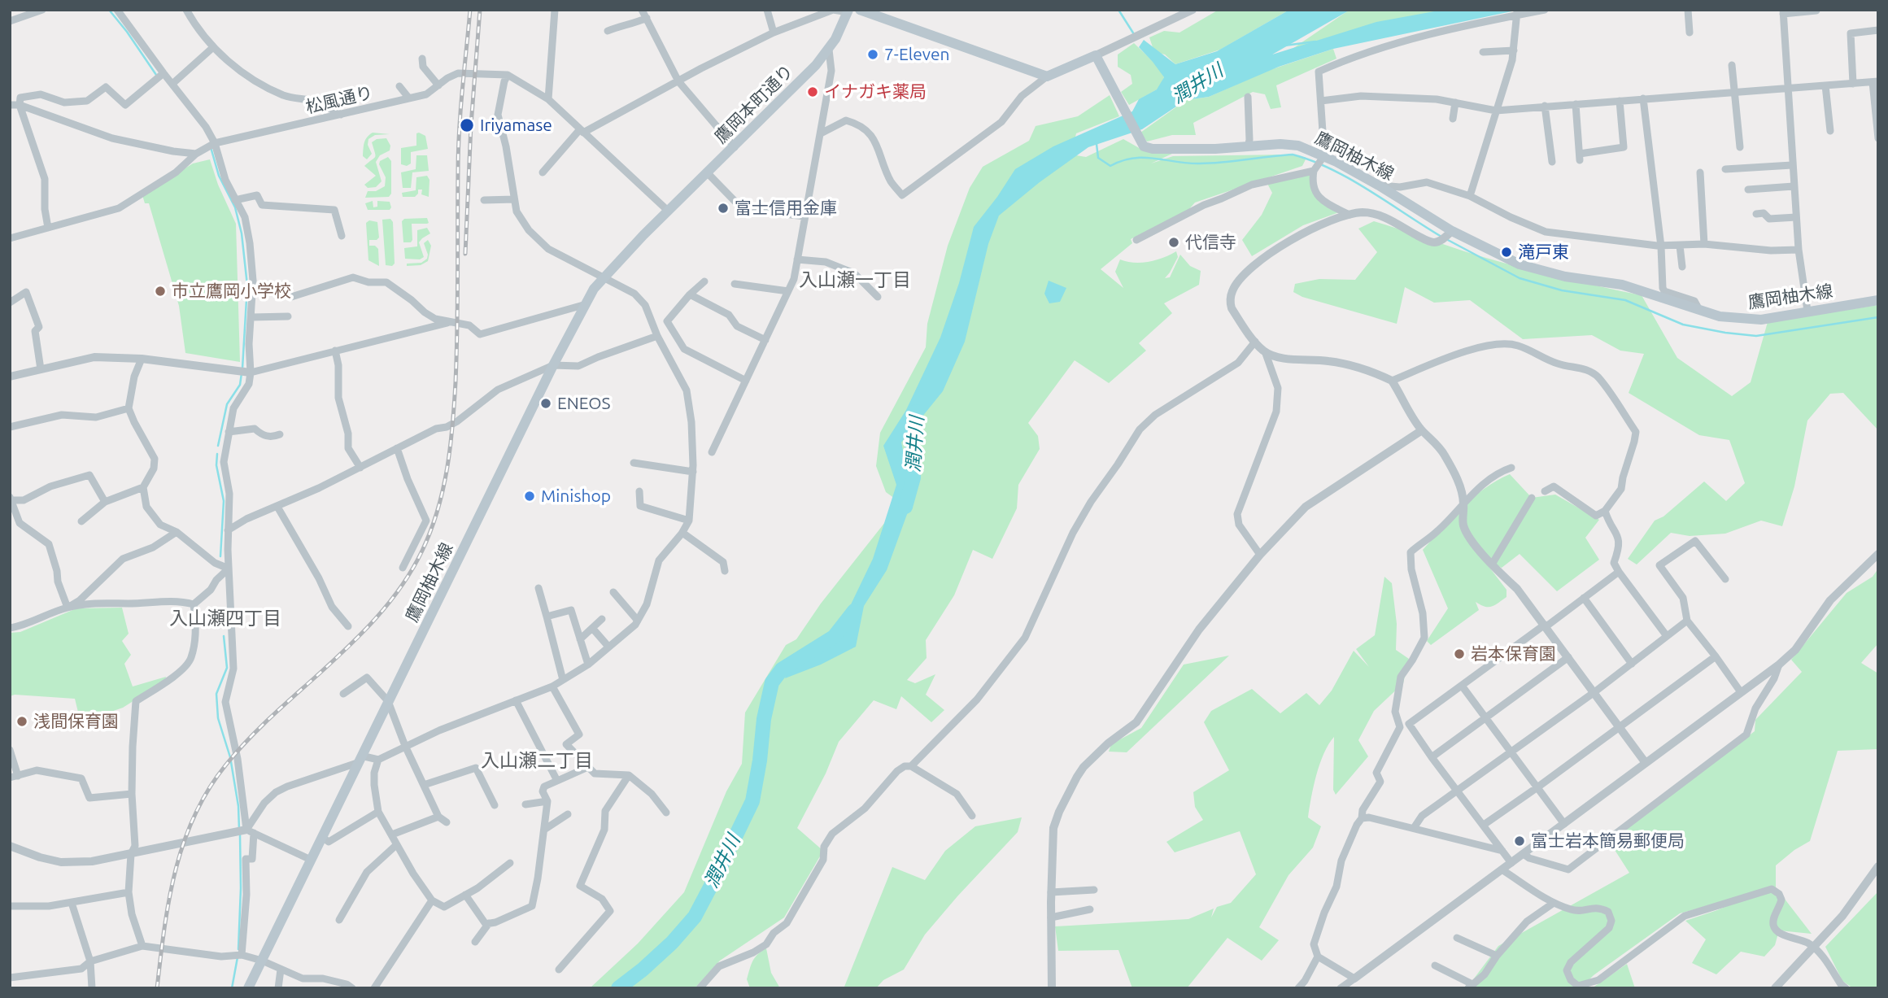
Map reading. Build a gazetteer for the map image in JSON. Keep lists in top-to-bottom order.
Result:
{
  "streets": {
    "main road": ["鷹岡本町通り", "鷹岡柚木線"],
    "street": ["松風通り"]
  },
  "crossings": [
    ["鷹岡本町通り", "鷹岡柚木線"]
  ],
  "districts": ["入山瀬一丁目", "入山瀬四丁目", "入山瀬二丁目"],
  "water": ["潤井川"],
  "places": [
    "7-Eleven",
    "イナガキ薬局",
    "Iriyamase",
    "富士信用金庫",
    "代信寺",
    "滝戸東",
    "市立鷹岡小学校",
    "ENEOS",
    "Minishop",
    "岩本保育園",
    "浅間保育園",
    "富士岩本簡易郵便局"
  ]
}
